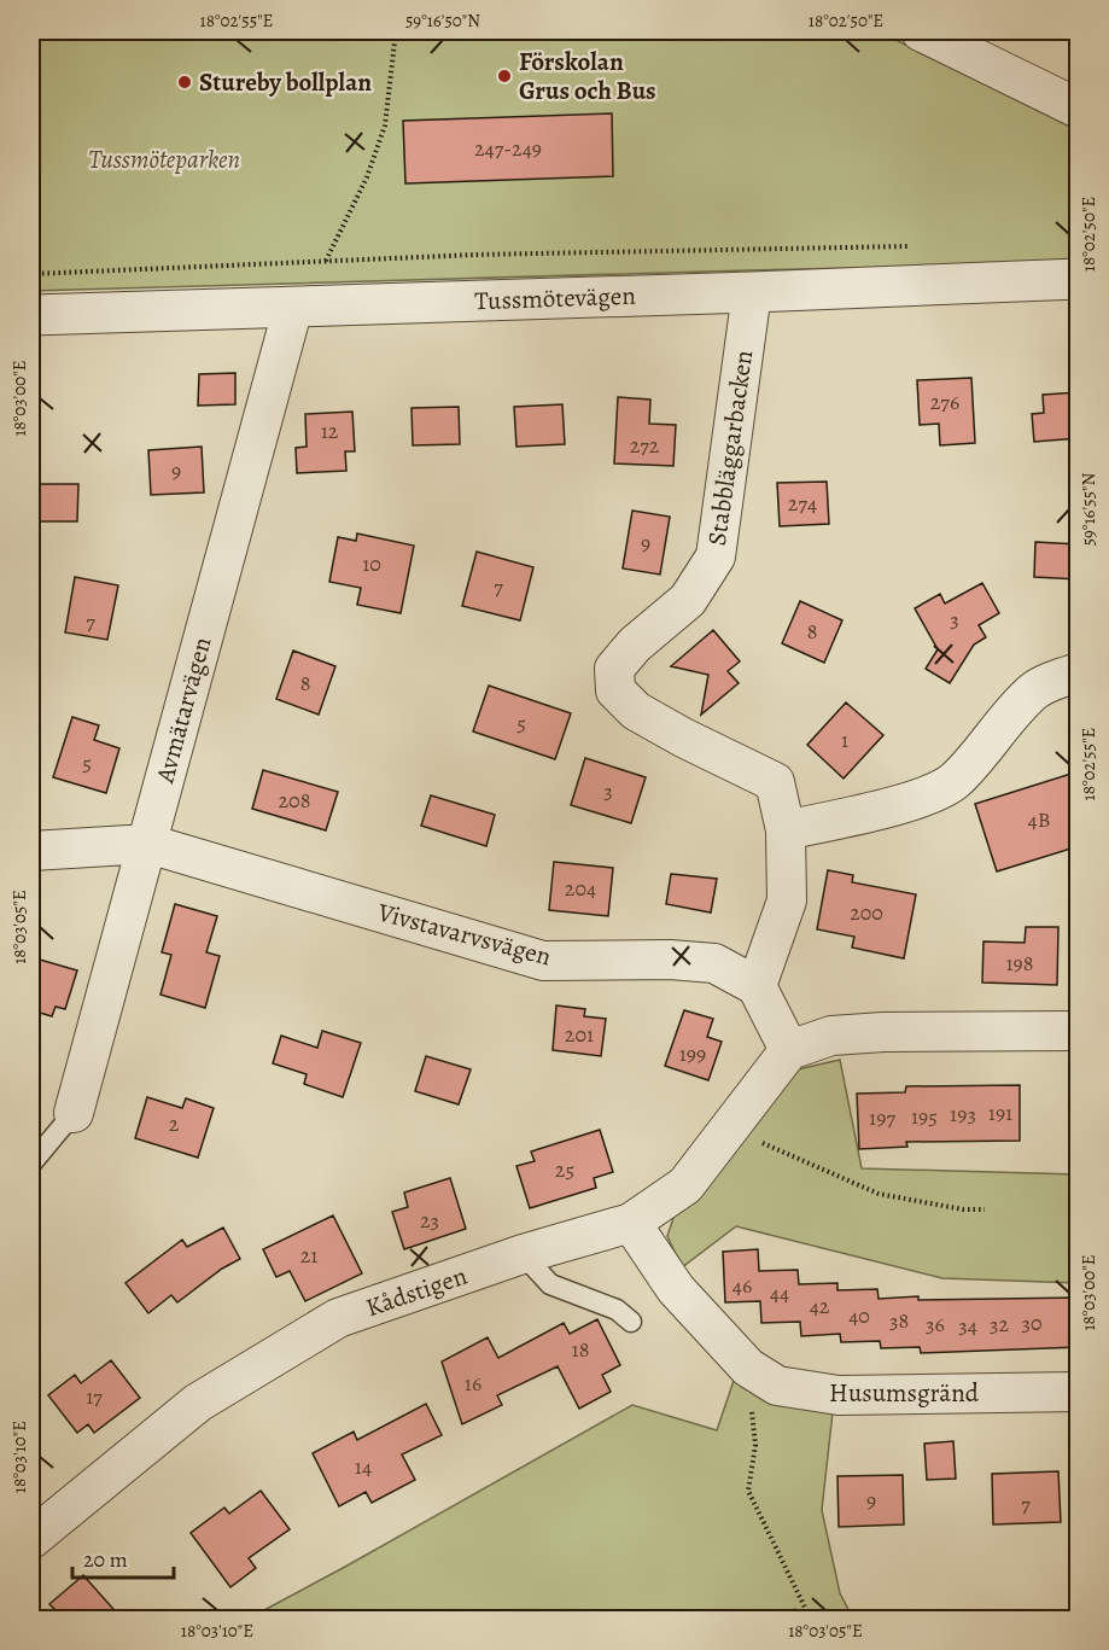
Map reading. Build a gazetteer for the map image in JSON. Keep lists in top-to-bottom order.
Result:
{
  "streets": {
    "street": [
      "Tussmötevägen",
      "Stabbläggarbacken",
      "Avmätarvägen",
      "Vivstavarvsvägen",
      "Kådstigen",
      "Husumsgränd"
    ]
  },
  "crossings": [
    ["Tussmötevägen", "Stabbläggarbacken"],
    ["Tussmötevägen", "Avmätarvägen"],
    ["Stabbläggarbacken", "Vivstavarvsvägen"],
    ["Avmätarvägen", "Vivstavarvsvägen"],
    ["Kådstigen", "Husumsgränd"]
  ],
  "parks": ["Tussmöteparken"],
  "places": ["Förskolan Grus och Bus", "Stureby bollplan"],
  "house_numbers": [
    "247-249",
    "276",
    "12",
    "272",
    "9",
    "274",
    "9",
    "10",
    "7",
    "3",
    "7",
    "8",
    "8",
    "5",
    "1",
    "5",
    "3",
    "208",
    "4B",
    "204",
    "200",
    "198",
    "201",
    "199",
    "191",
    "193",
    "195",
    "197",
    "2",
    "25",
    "23",
    "21",
    "46",
    "44",
    "42",
    "40",
    "38",
    "30",
    "36",
    "32",
    "34",
    "18",
    "16",
    "17",
    "14",
    "9",
    "7"
  ],
  "scale_bar": "20 m",
  "coordinates": [
    "18°02'55\"E",
    "59°16'50\"N",
    "18°02'50\"E",
    "18°03'00\"E",
    "59°16'55\"N",
    "18°03'05\"E",
    "18°03'10\"E"
  ]
}
